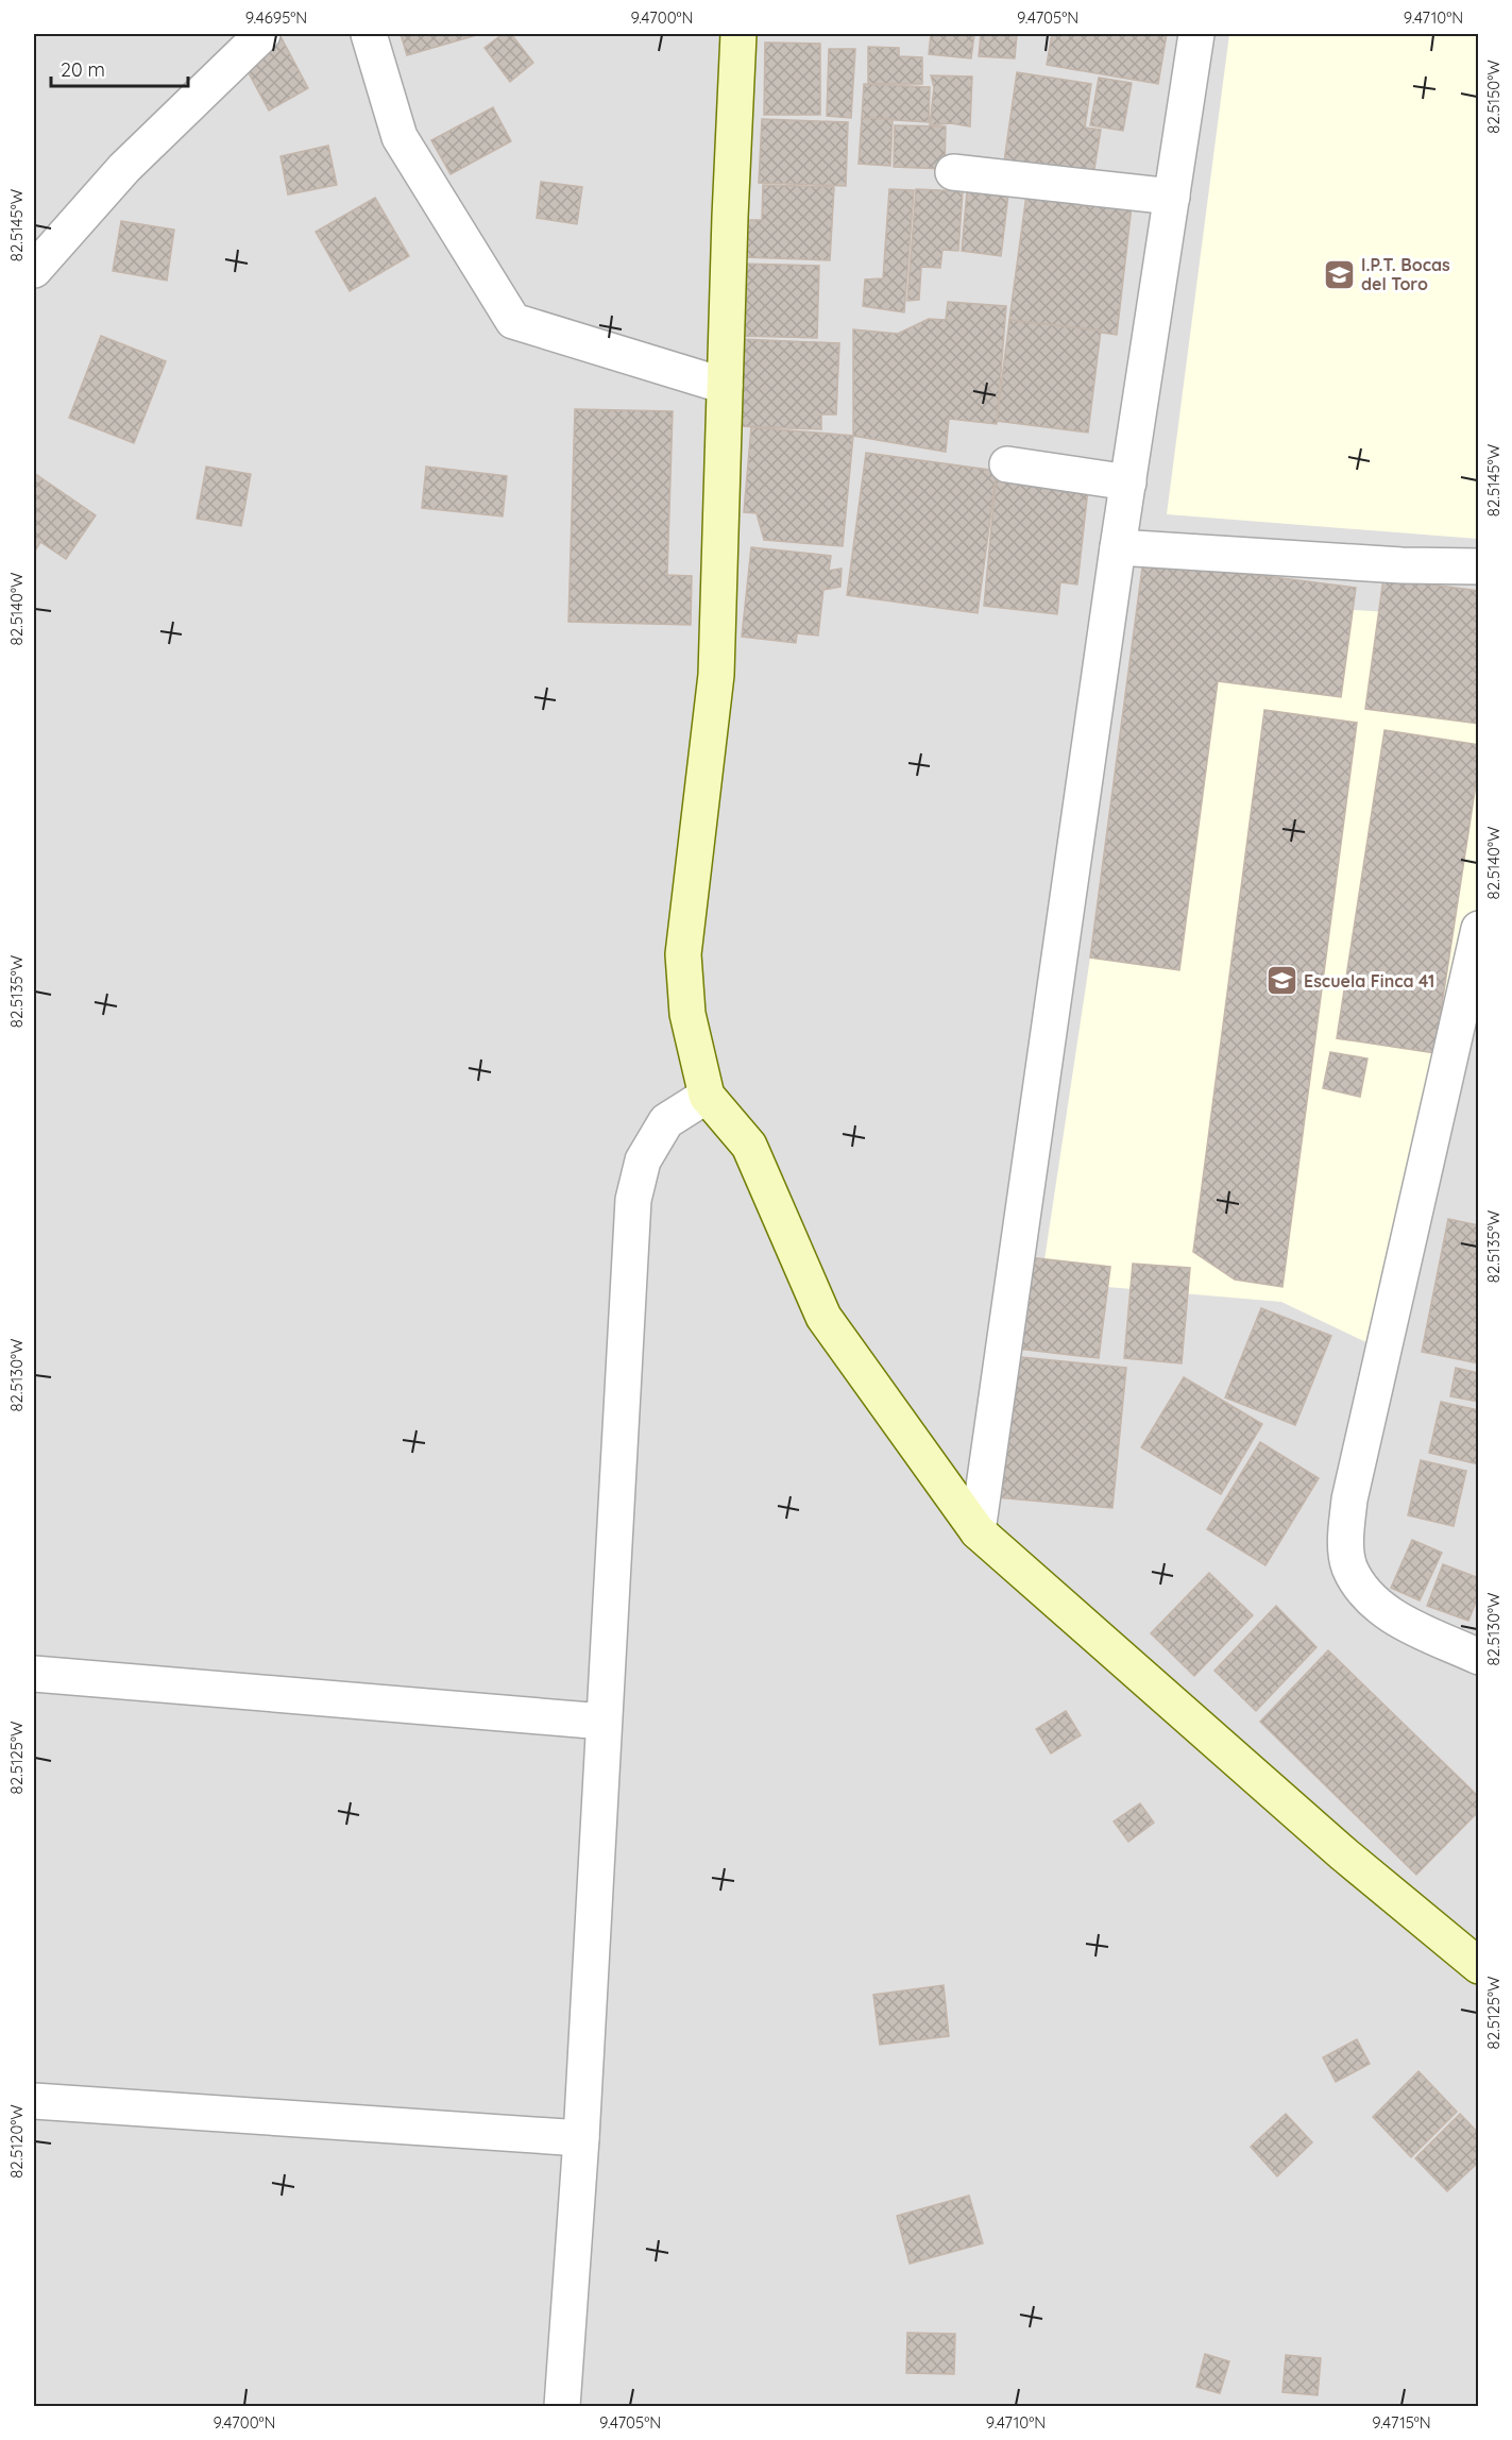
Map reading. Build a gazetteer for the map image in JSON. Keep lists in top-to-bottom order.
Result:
{
  "places": {
    "school or university": ["I.P.T. Bocas del Toro", "Escuela Finca 41"]
  },
  "scale_bar": "20 m",
  "coordinates": [
    "9.4695°N",
    "9.4700°N",
    "9.4705°N",
    "9.4710°N",
    "82.5150°W",
    "82.5145°W",
    "82.5140°W",
    "82.5135°W",
    "82.5130°W",
    "82.5125°W",
    "82.5120°W",
    "9.4715°N"
  ]
}
